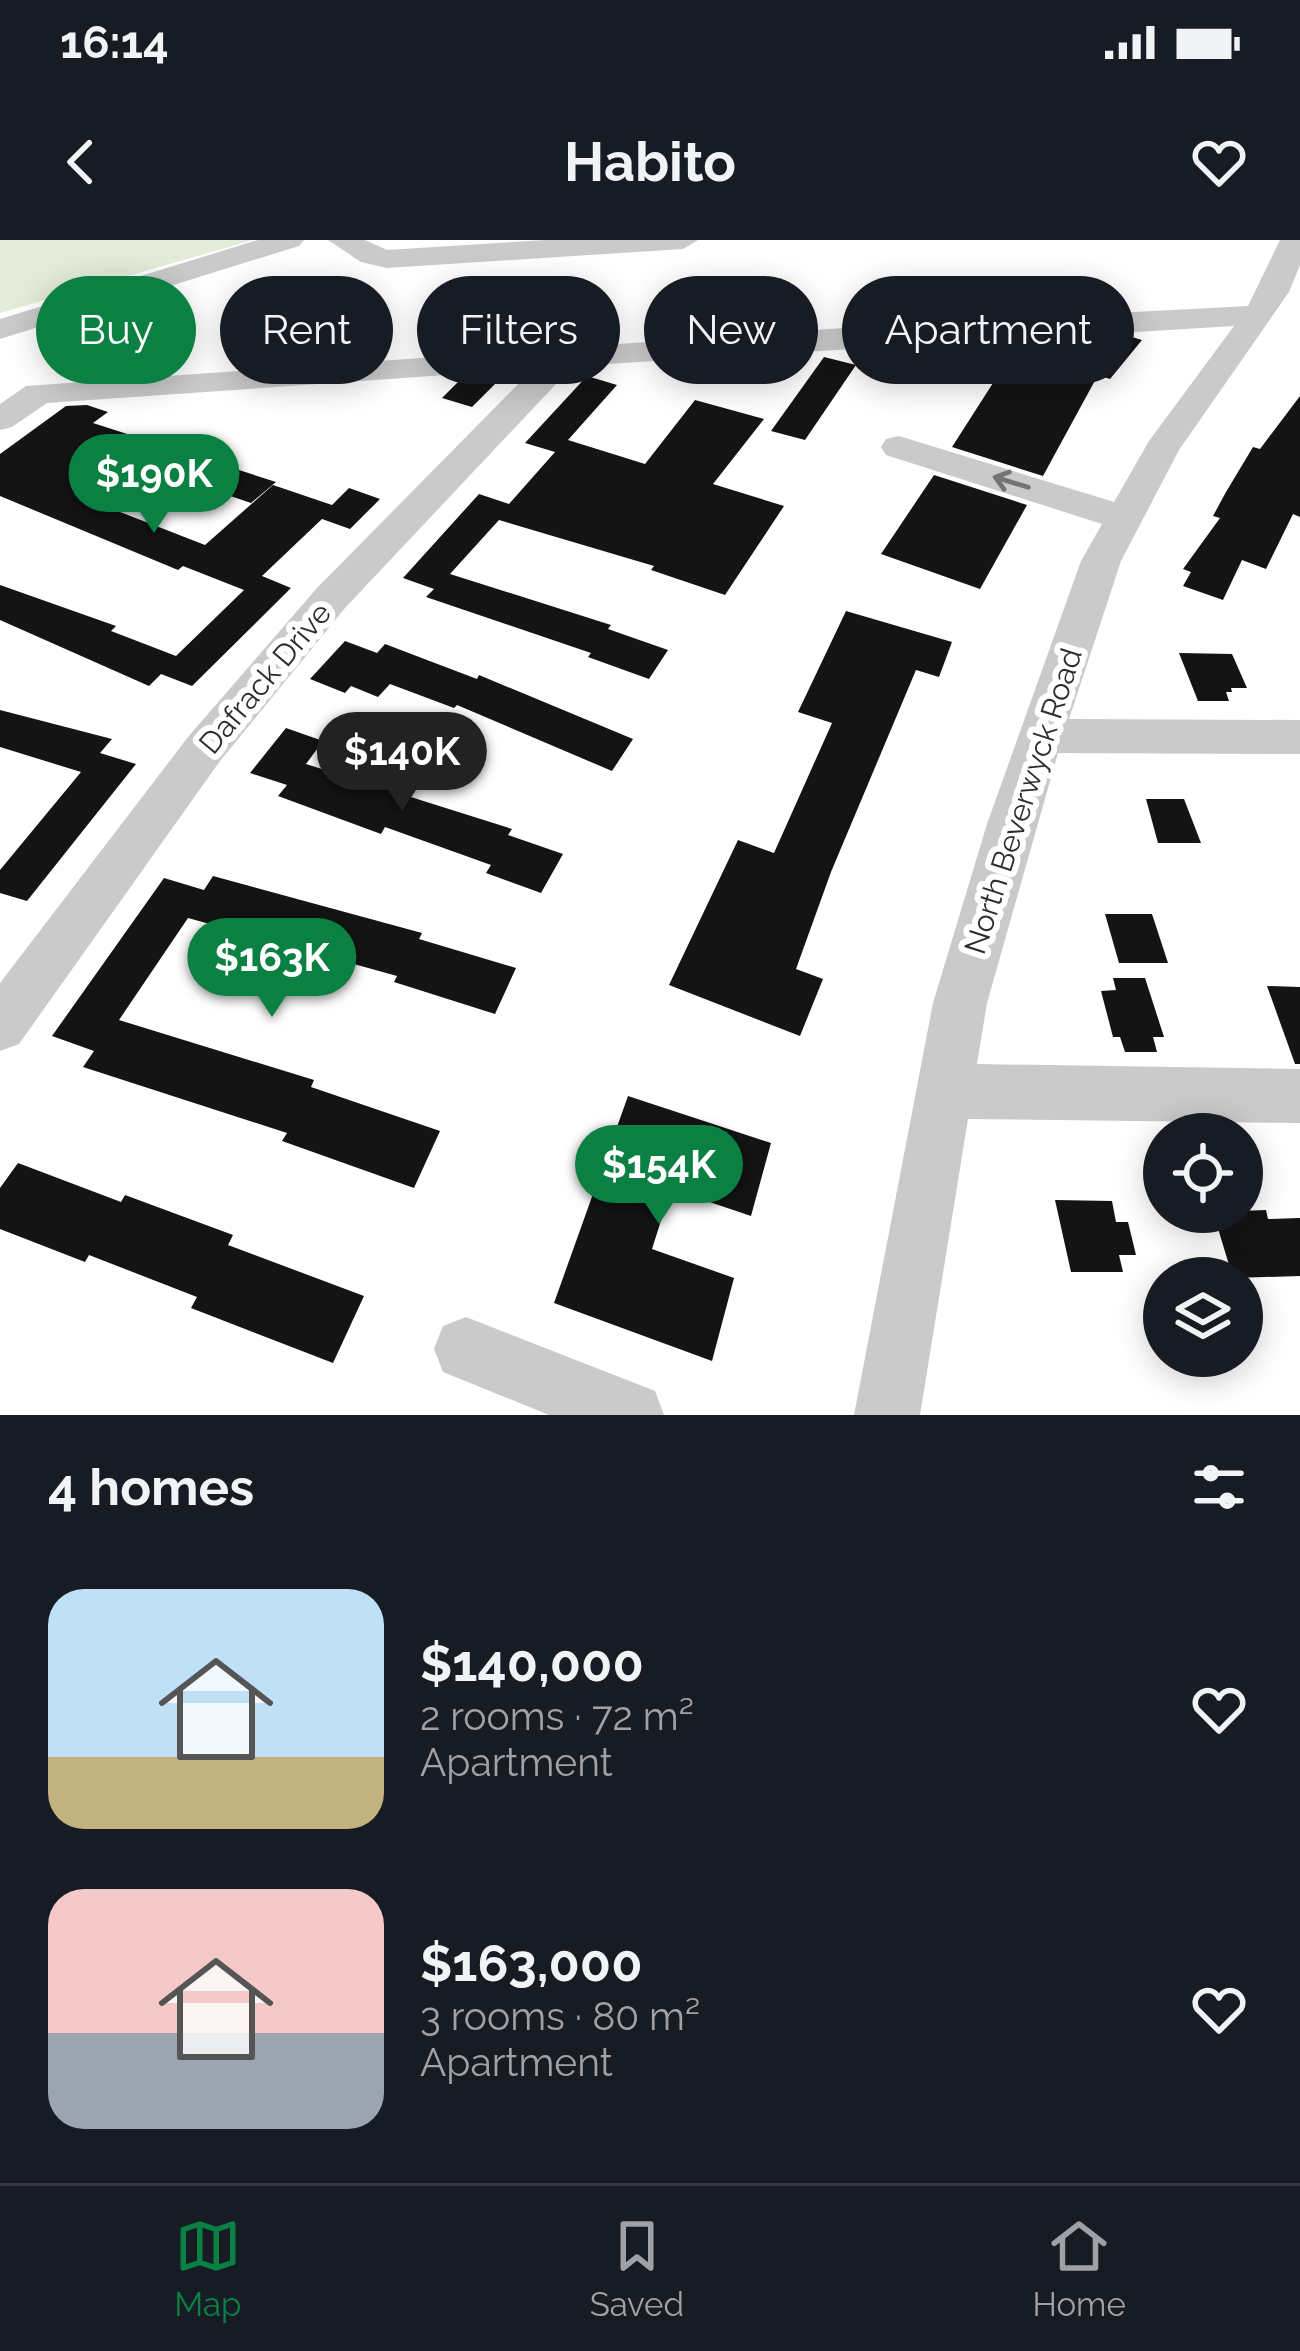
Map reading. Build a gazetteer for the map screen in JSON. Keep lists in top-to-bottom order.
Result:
{
  "streets": {
    "street": ["Dafrack Drive", "North Beverwyck Road"]
  },
  "page": {
    "status": "16:14",
    "header": "Habito",
    "chip": [
      "Buy",
      "Rent",
      "Filters",
      "New",
      "Apartment"
    ],
    "price": [
      "$190K",
      "$140K",
      "$163K",
      "$154K"
    ],
    "heading": "4 homes",
    "list": [
      {
        "name": "$140,000",
        "note": "2 rooms · 72 m² · Apartment"
      },
      {
        "name": "$163,000",
        "note": "3 rooms · 80 m² · Apartment"
      }
    ],
    "tabs": ["Map", "Saved", "Home"]
  }
}
